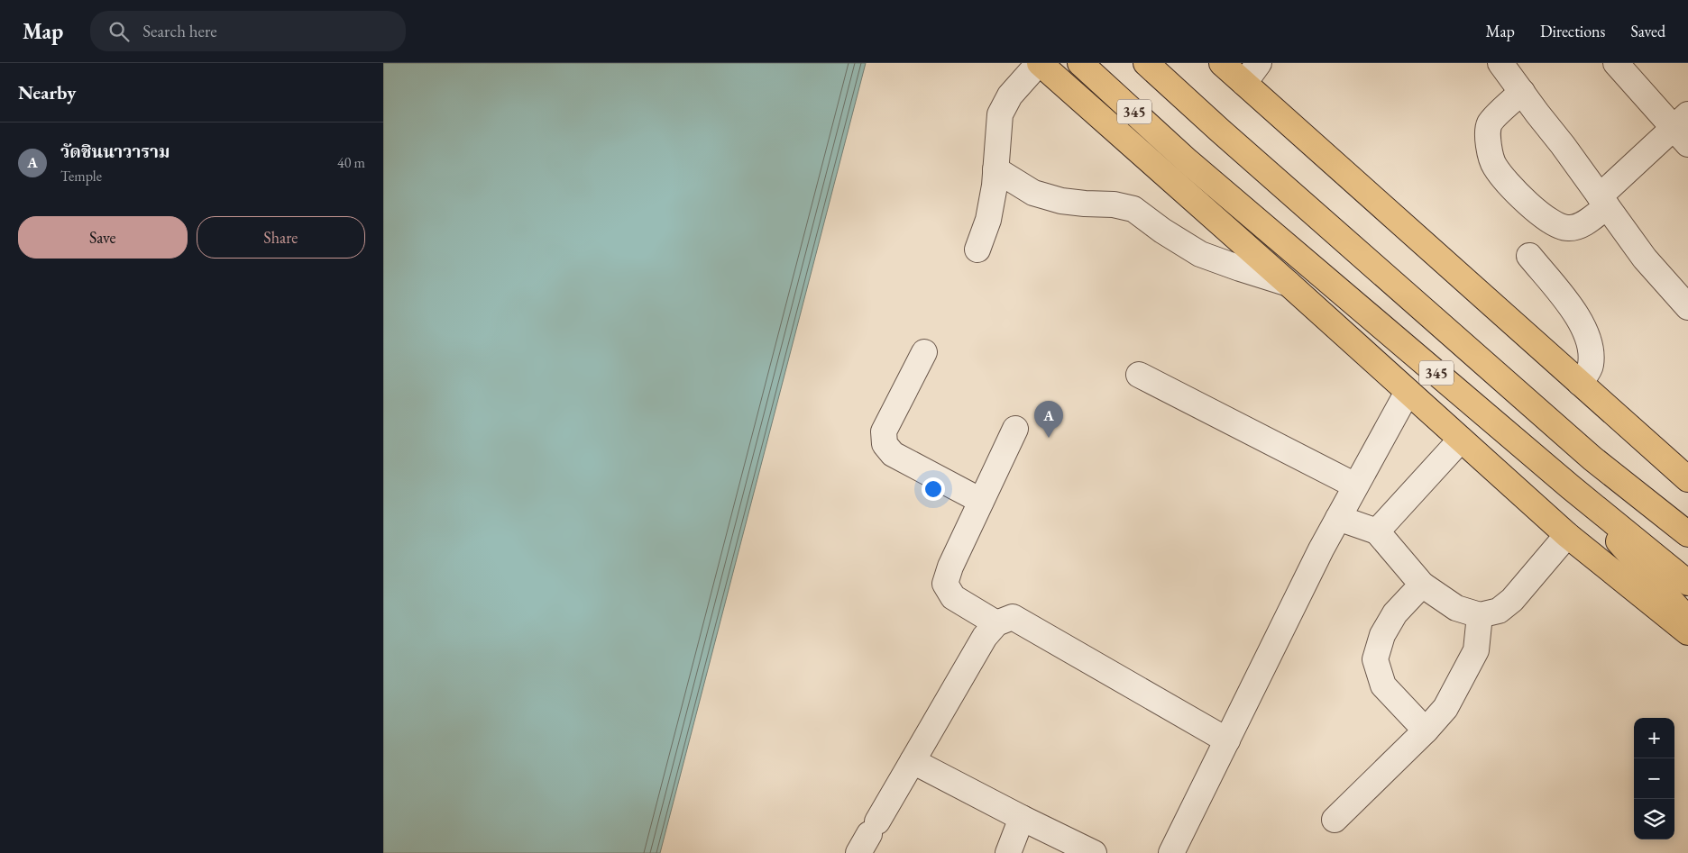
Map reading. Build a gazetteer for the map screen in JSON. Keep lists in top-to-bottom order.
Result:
{
  "streets": {
    "main road": ["345"]
  },
  "page": {
    "header": "Map",
    "search": "Search here",
    "nav": ["Map", "Directions", "Saved"],
    "heading": "Nearby",
    "list": [
      {
        "mark": "A",
        "name": "วัดชินนาวาราม",
        "note": "Temple",
        "value": "40 m"
      }
    ],
    "buttons": ["Save", "Share"],
    "pins": "A",
    "map_buttons": ["+", "−"]
  }
}
